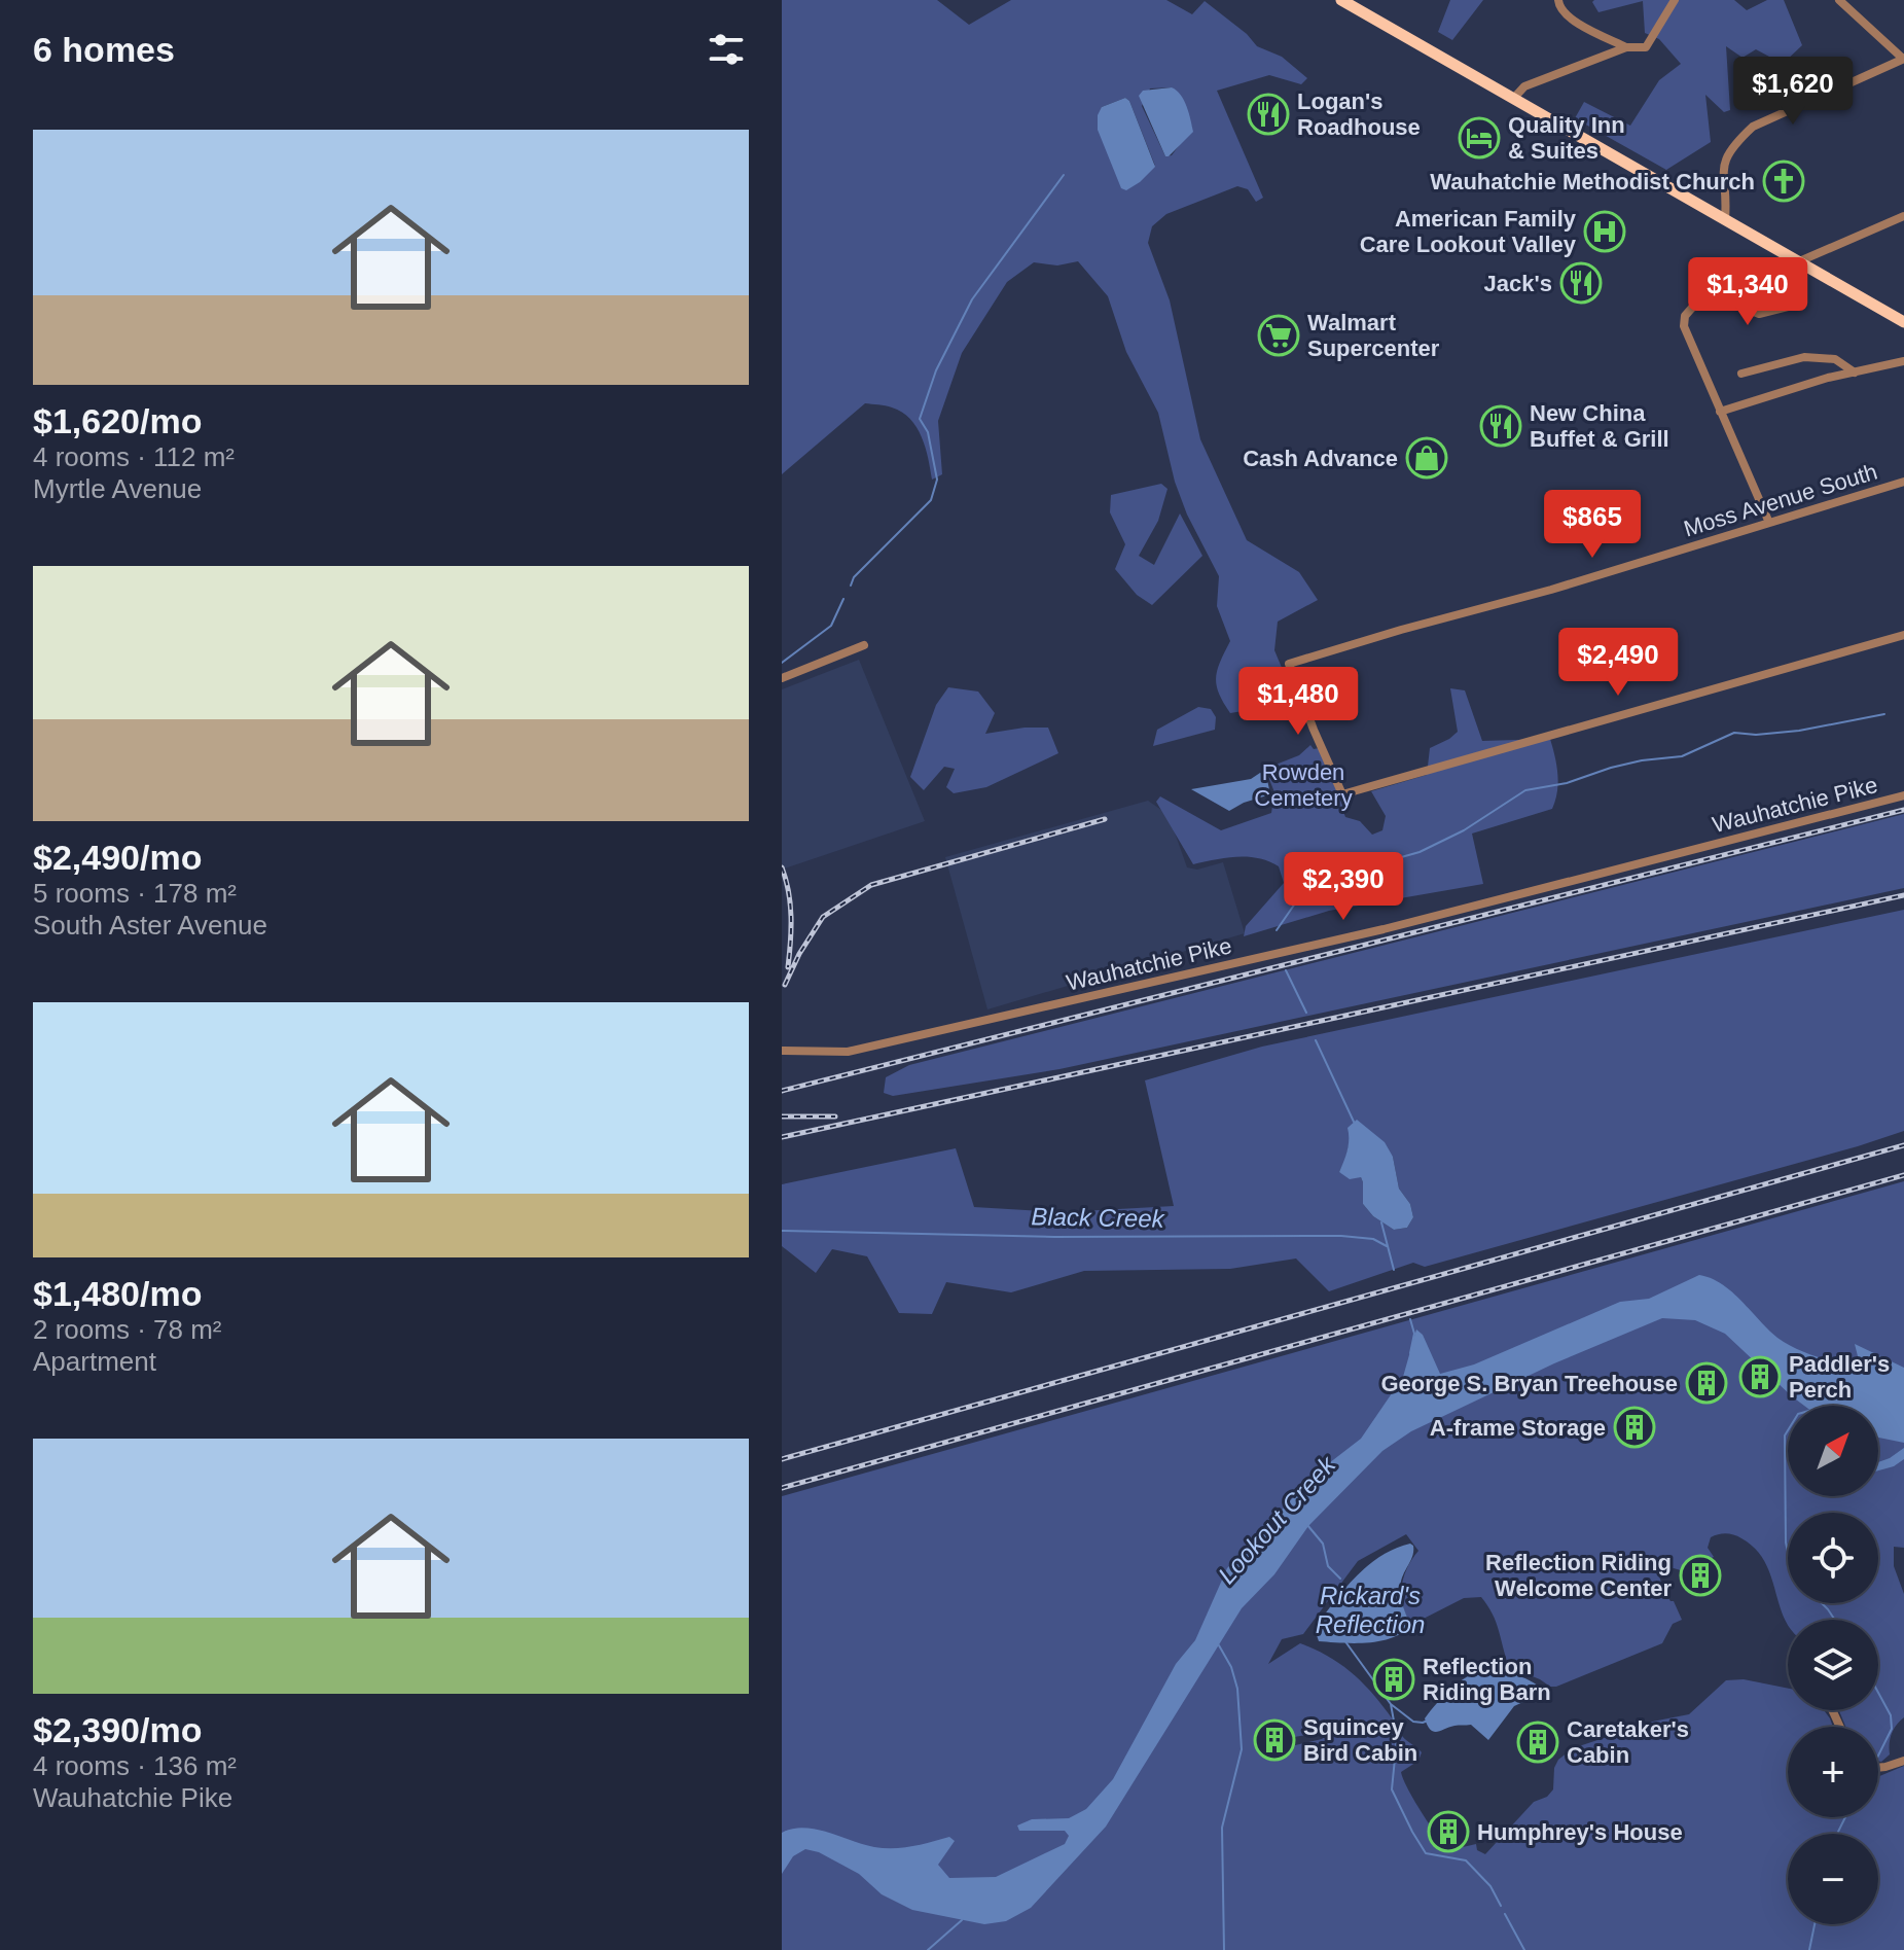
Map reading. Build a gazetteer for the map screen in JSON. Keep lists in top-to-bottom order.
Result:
{
  "streets": {
    "street": ["Moss Avenue South", "Wauhatchie Pike"]
  },
  "water": ["Black Creek", "Lookout Creek", "Rickard's Reflection"],
  "parks": ["Rowden Cemetery"],
  "places": {
    "restaurant": ["Logan's Roadhouse", "Jack's", "New China Buffet & Grill"],
    "hotel": ["Quality Inn & Suites"],
    "church": ["Wauhatchie Methodist Church"],
    "hospital": ["American Family Care Lookout Valley"],
    "supermarket": ["Walmart Supercenter"],
    "shop": ["Cash Advance"],
    "building": [
      "Paddler's Perch",
      "George S. Bryan Treehouse",
      "A-frame Storage",
      "Reflection Riding Welcome Center",
      "Reflection Riding Barn",
      "Squincey Bird Cabin",
      "Caretaker's Cabin",
      "Humphrey's House"
    ]
  },
  "north": "top right",
  "page": {
    "heading": "6 homes",
    "price": [
      "$1,620",
      "$1,340",
      "$865",
      "$2,490",
      "$1,480",
      "$2,390"
    ],
    "list": [
      {
        "name": "$1,620/mo",
        "note": "4 rooms · 112 m² · Myrtle Avenue"
      },
      {
        "name": "$2,490/mo",
        "note": "5 rooms · 178 m² · South Aster Avenue"
      },
      {
        "name": "$1,480/mo",
        "note": "2 rooms · 78 m² · Apartment"
      },
      {
        "name": "$2,390/mo",
        "note": "4 rooms · 136 m² · Wauhatchie Pike"
      }
    ],
    "map_buttons": ["+", "−"]
  }
}
